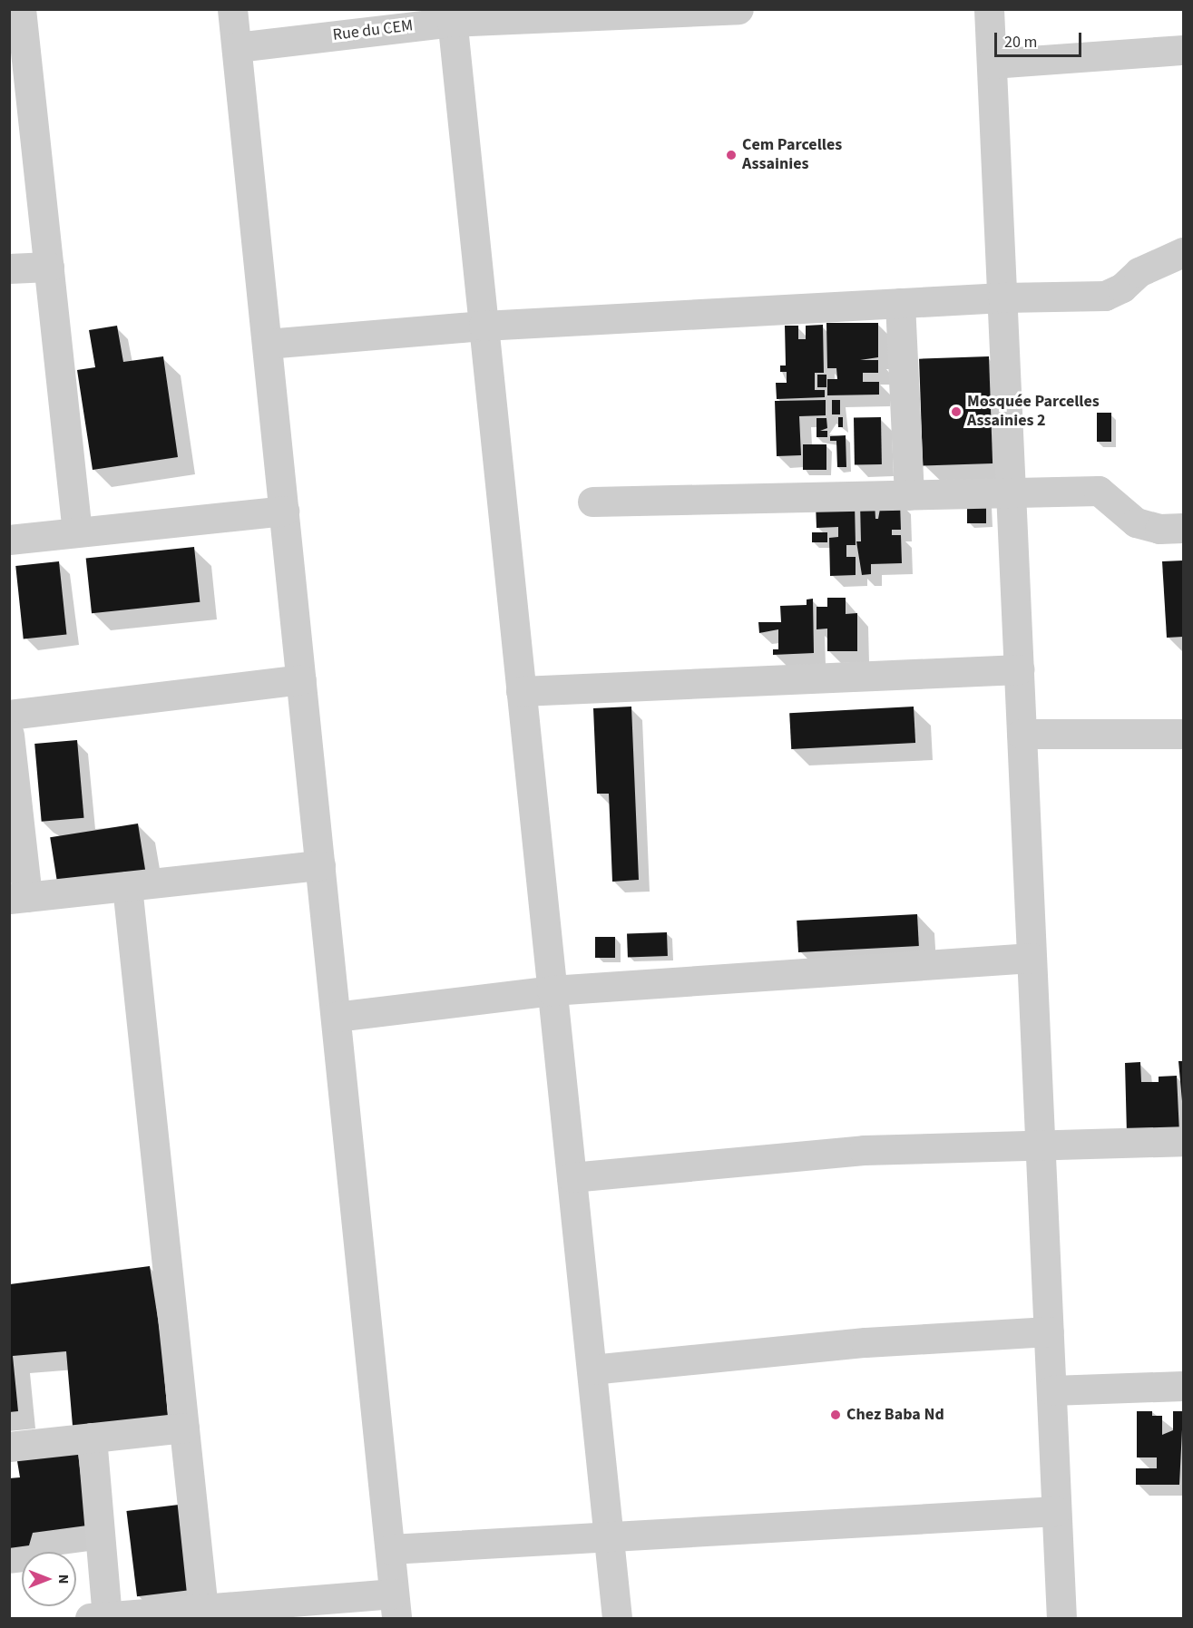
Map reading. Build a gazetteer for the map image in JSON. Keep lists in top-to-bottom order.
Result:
{
  "streets": {
    "street": ["Rue du CEM"]
  },
  "places": ["Cem Parcelles Assainies", "Mosquée Parcelles Assainies 2", "Chez Baba Nd"],
  "scale_bar": "20 m",
  "north": "right"
}
